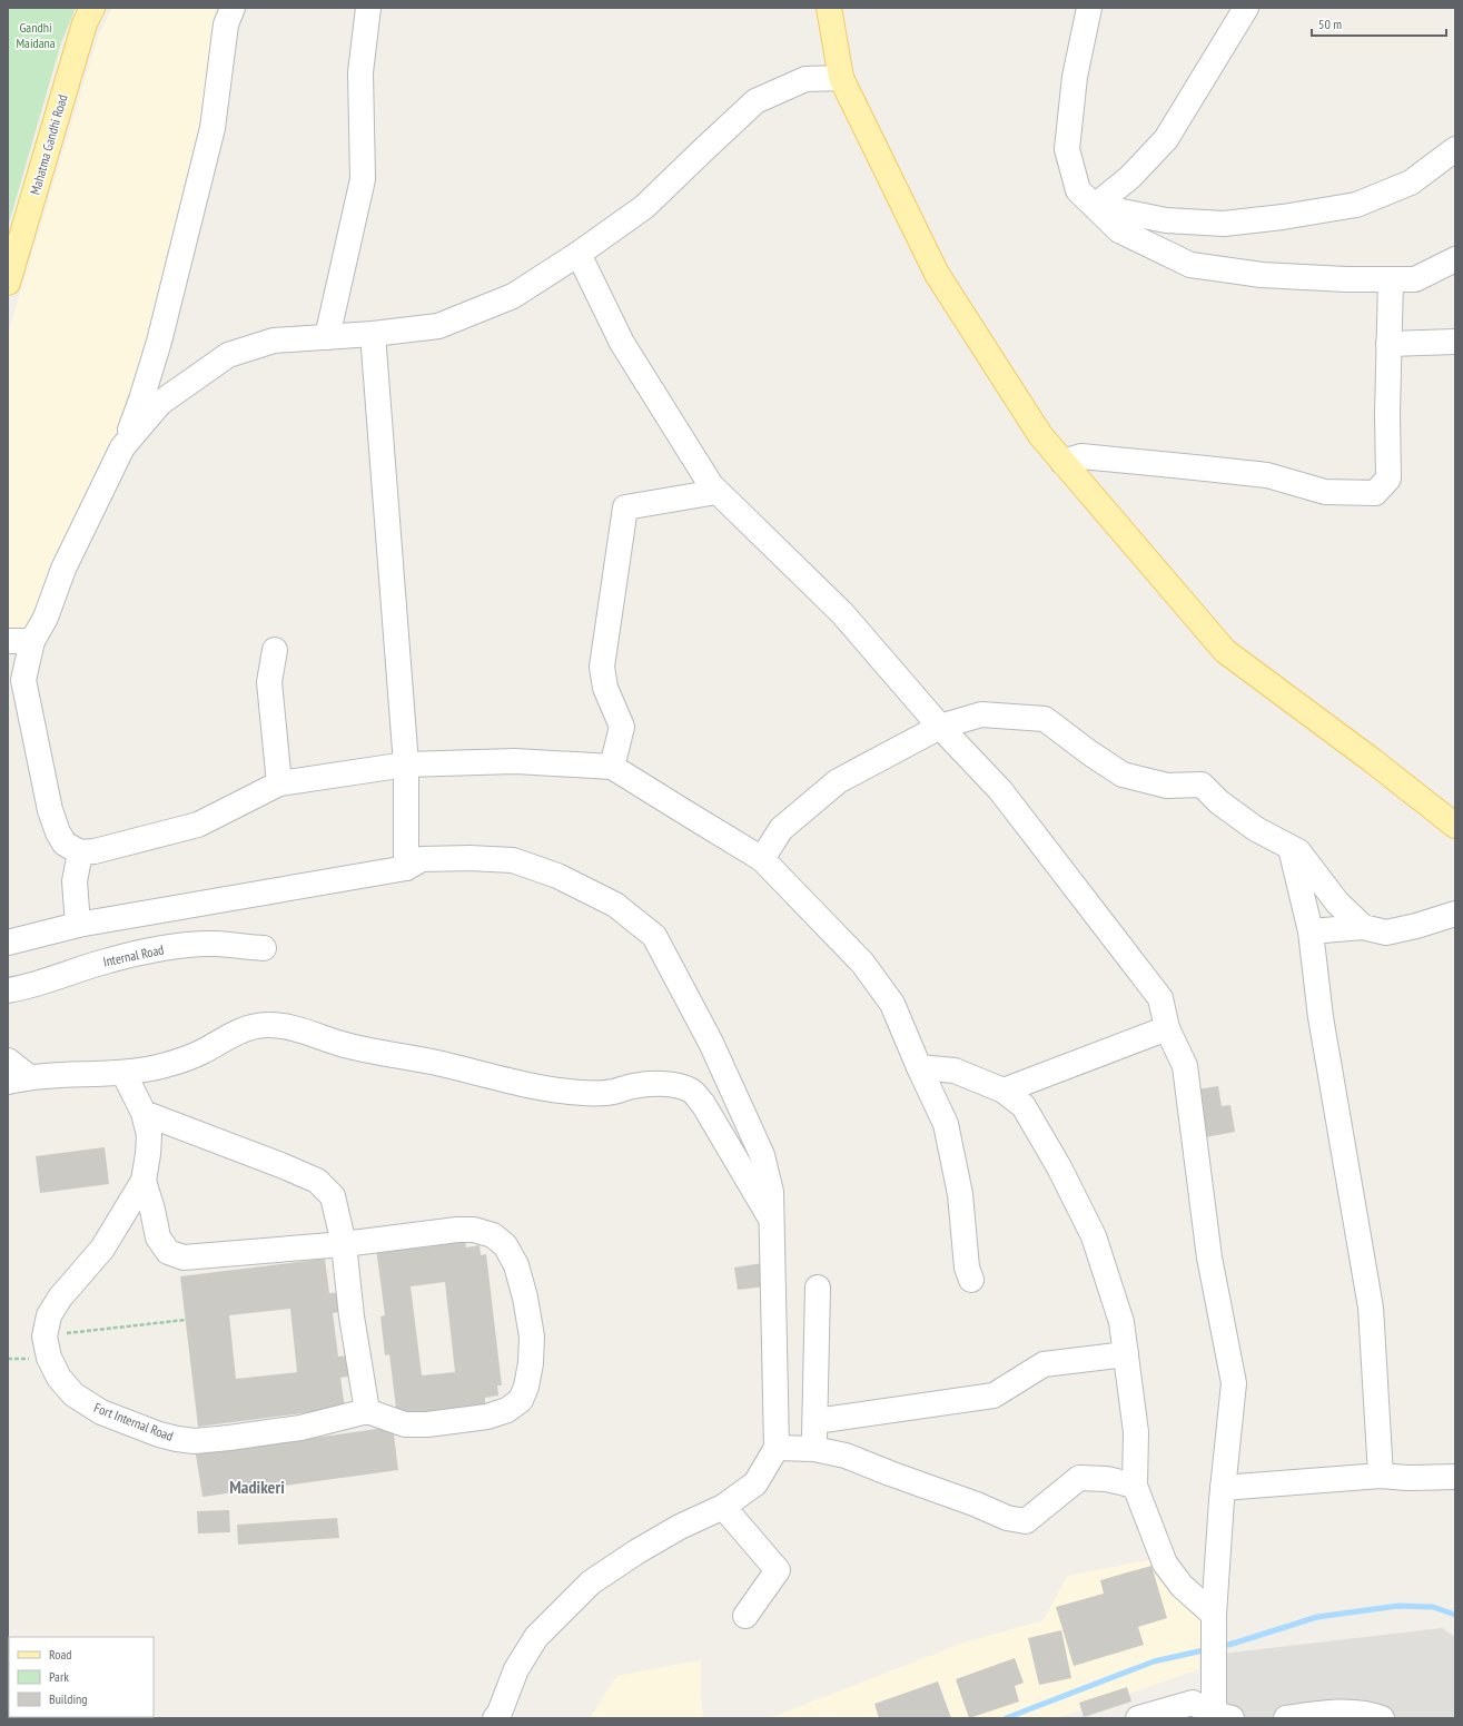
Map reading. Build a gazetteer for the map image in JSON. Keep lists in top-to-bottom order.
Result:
{
  "streets": {
    "main road": ["Mahatma Gandhi Road"],
    "street": ["Internal Road", "Fort Internal Road"]
  },
  "districts": ["Madikeri"],
  "parks": ["Gandhi Maidana"],
  "legend": ["Road", "Park", "Building"],
  "scale_bar": "50 m"
}
